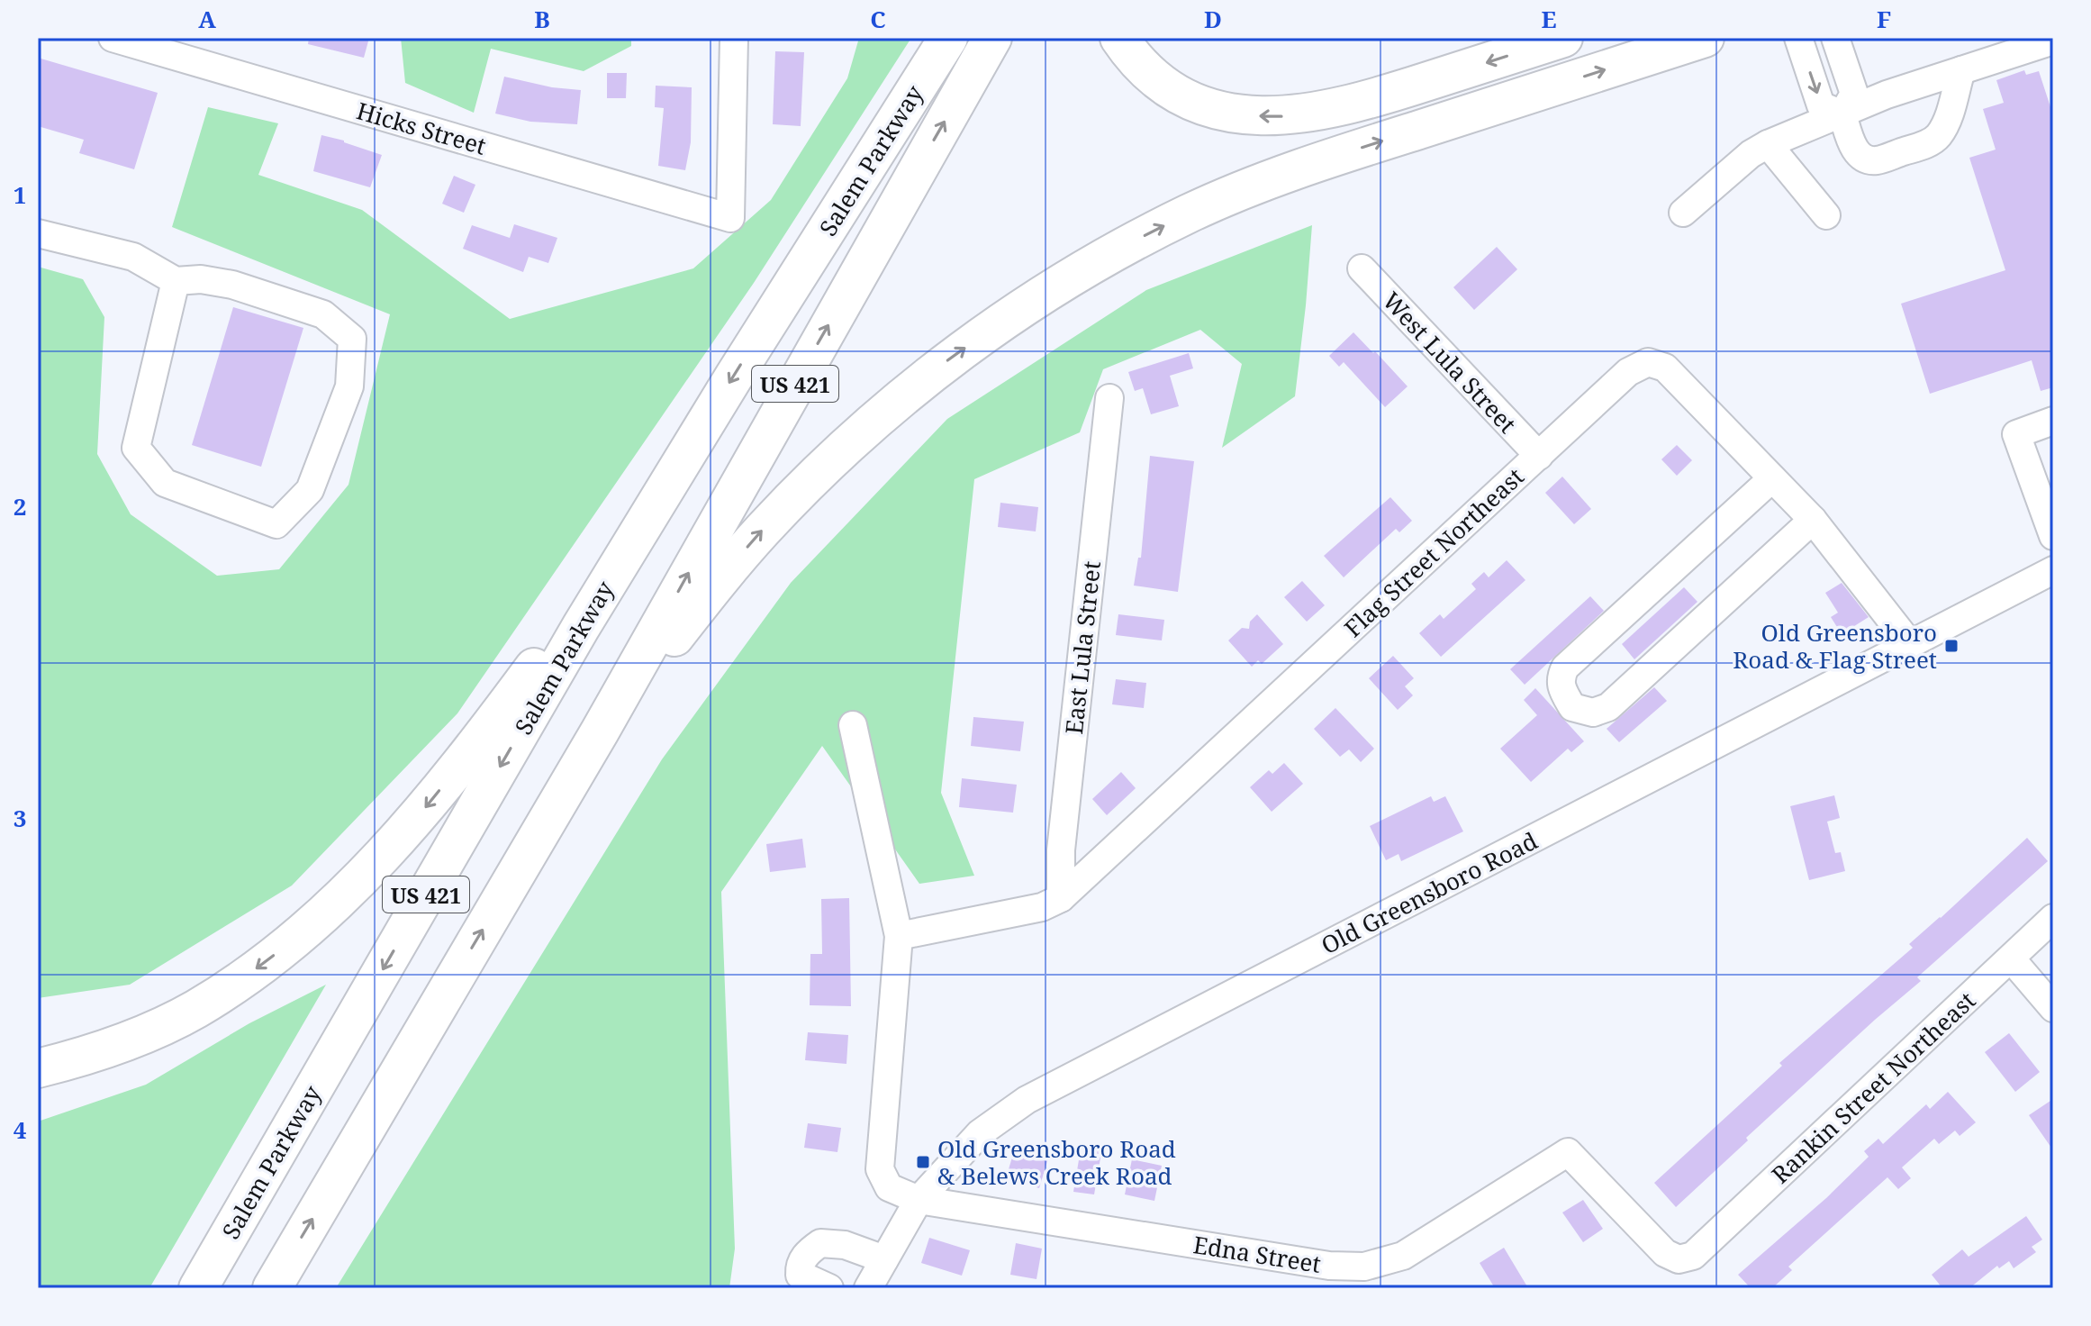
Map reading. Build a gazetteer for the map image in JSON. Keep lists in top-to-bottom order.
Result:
{
  "streets": {
    "highway": ["Salem Parkway", "US 421"],
    "street": [
      "Hicks Street",
      "West Lula Street",
      "Flag Street Northeast",
      "East Lula Street",
      "Old Greensboro Road",
      "Rankin Street Northeast",
      "Edna Street"
    ]
  },
  "crossings": [
    ["West Lula Street", "Flag Street Northeast"],
    ["Flag Street Northeast", "East Lula Street"],
    ["Flag Street Northeast", "Old Greensboro Road"],
    ["Flag Street Northeast", "Edna Street"],
    ["Old Greensboro Road", "Edna Street"],
    ["Rankin Street Northeast", "Edna Street"]
  ],
  "places": {
    "transit": ["Old Greensboro Road & Flag Street", "Old Greensboro Road & Belews Creek Road"]
  },
  "grid": {
    "columns": [
      "A",
      "B",
      "C",
      "D",
      "E",
      "F"
    ],
    "rows": [
      "1",
      "2",
      "3",
      "4"
    ]
  }
}
